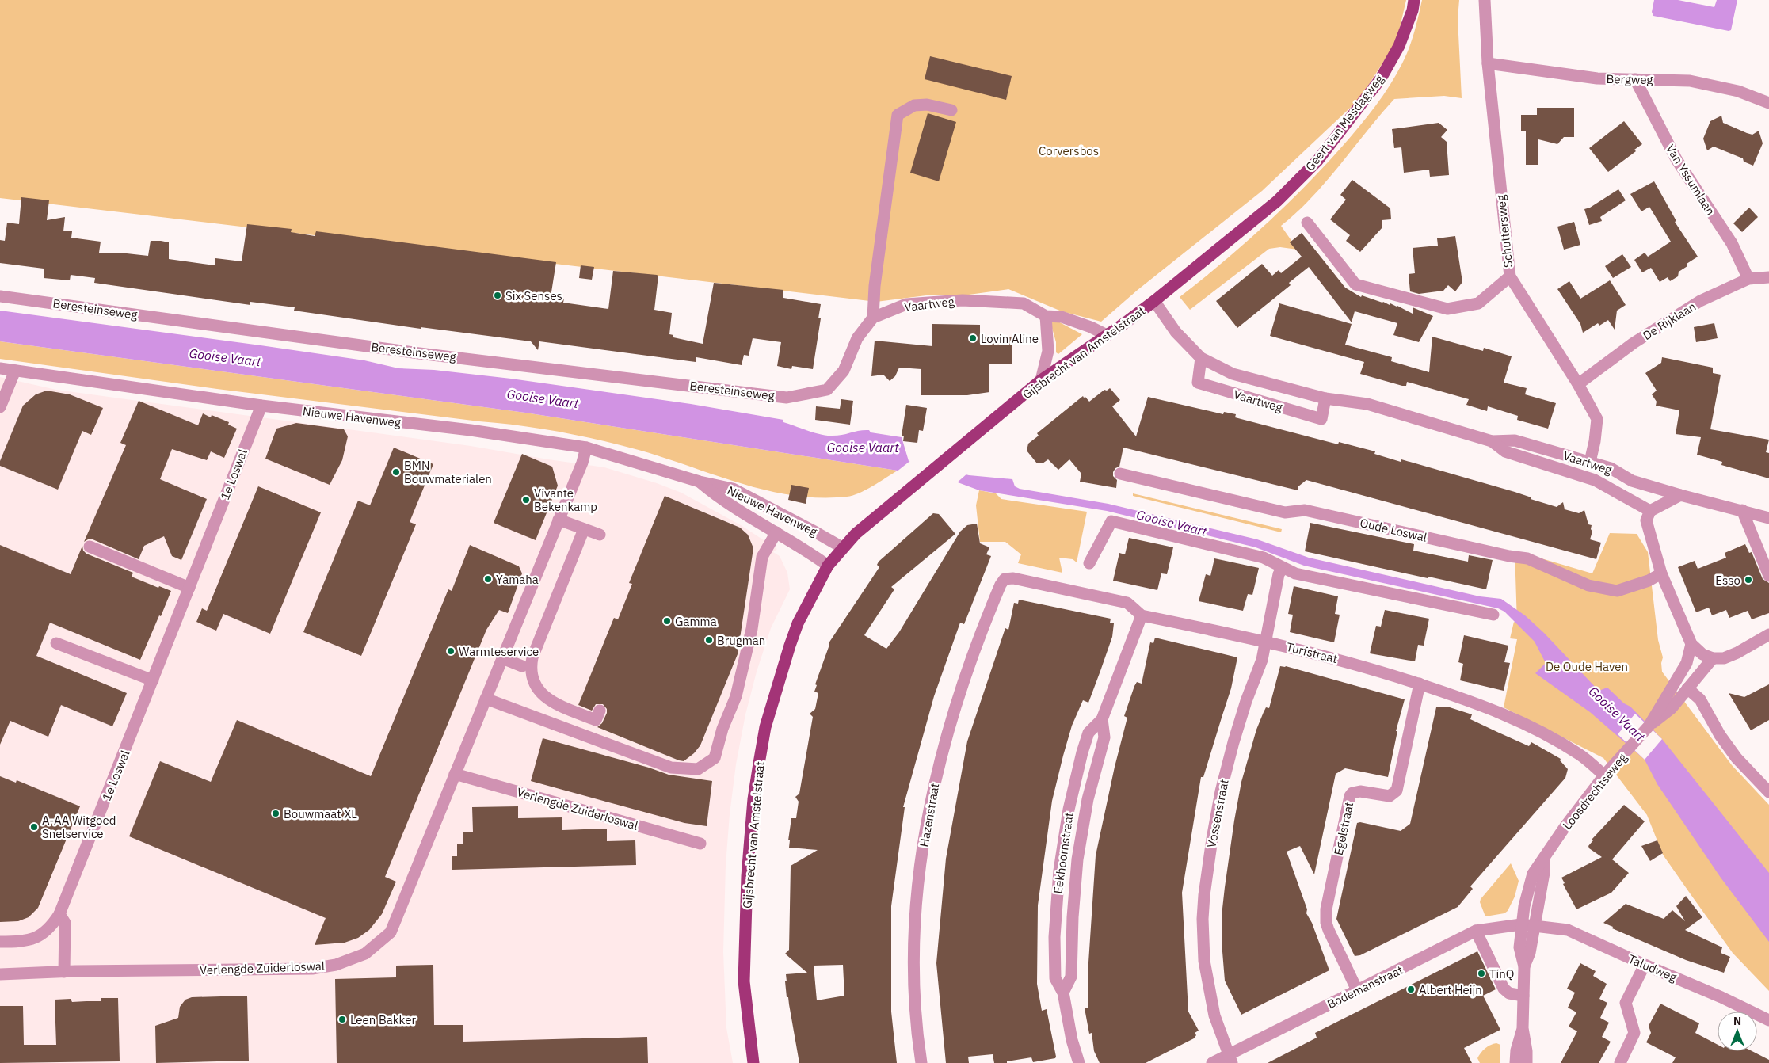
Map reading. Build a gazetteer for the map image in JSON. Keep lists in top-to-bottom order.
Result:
{
  "streets": {
    "main road": ["Geert van Mesdagweg", "Gijsbrecht van Amstelstraat"],
    "street": [
      "Bergweg",
      "Van Yssumlaan",
      "Schuttersweg",
      "Vaartweg",
      "Beresteinseweg",
      "De Rijklaan",
      "Nieuwe Havenweg",
      "1e Loswal",
      "Oude Loswal",
      "Turfstraat",
      "Loosdrechtseweg",
      "Verlengde Zuiderloswal",
      "Vossenstraat",
      "Hazenstraat",
      "Egelstraat",
      "Eekhoornstraat",
      "Taludweg",
      "Bodemanstraat"
    ]
  },
  "crossings": [
    ["Bergweg", "Van Yssumlaan"],
    ["Bergweg", "Schuttersweg"],
    ["Geert van Mesdagweg", "Vaartweg"],
    ["Geert van Mesdagweg", "Gijsbrecht van Amstelstraat"],
    ["Van Yssumlaan", "De Rijklaan"],
    ["Schuttersweg", "Vaartweg"],
    ["Schuttersweg", "De Rijklaan"],
    ["Vaartweg", "Beresteinseweg"],
    ["Vaartweg", "Gijsbrecht van Amstelstraat"],
    ["Gijsbrecht van Amstelstraat", "Nieuwe Havenweg"],
    ["Nieuwe Havenweg", "1e Loswal"],
    ["Nieuwe Havenweg", "Verlengde Zuiderloswal"],
    ["Turfstraat", "Loosdrechtseweg"],
    ["Turfstraat", "Vossenstraat"],
    ["Turfstraat", "Hazenstraat"],
    ["Turfstraat", "Egelstraat"],
    ["Turfstraat", "Eekhoornstraat"],
    ["Loosdrechtseweg", "Taludweg"],
    ["Loosdrechtseweg", "Bodemanstraat"],
    ["Vossenstraat", "Bodemanstraat"],
    ["Egelstraat", "Bodemanstraat"],
    ["Taludweg", "Bodemanstraat"]
  ],
  "water": ["Gooise Vaart"],
  "parks": ["Corversbos", "De Oude Haven"],
  "places": [
    "Six Senses",
    "Lovin Aline",
    "BMN Bouwmaterialen",
    "Vivante Bekenkamp",
    "Yamaha",
    "Esso",
    "Gamma",
    "Brugman",
    "Warmteservice",
    "Bouwmaat XL",
    "A-AA Witgoed Snelservice",
    "TinQ",
    "Albert Heijn",
    "Leen Bakker"
  ],
  "north": "top"
}
